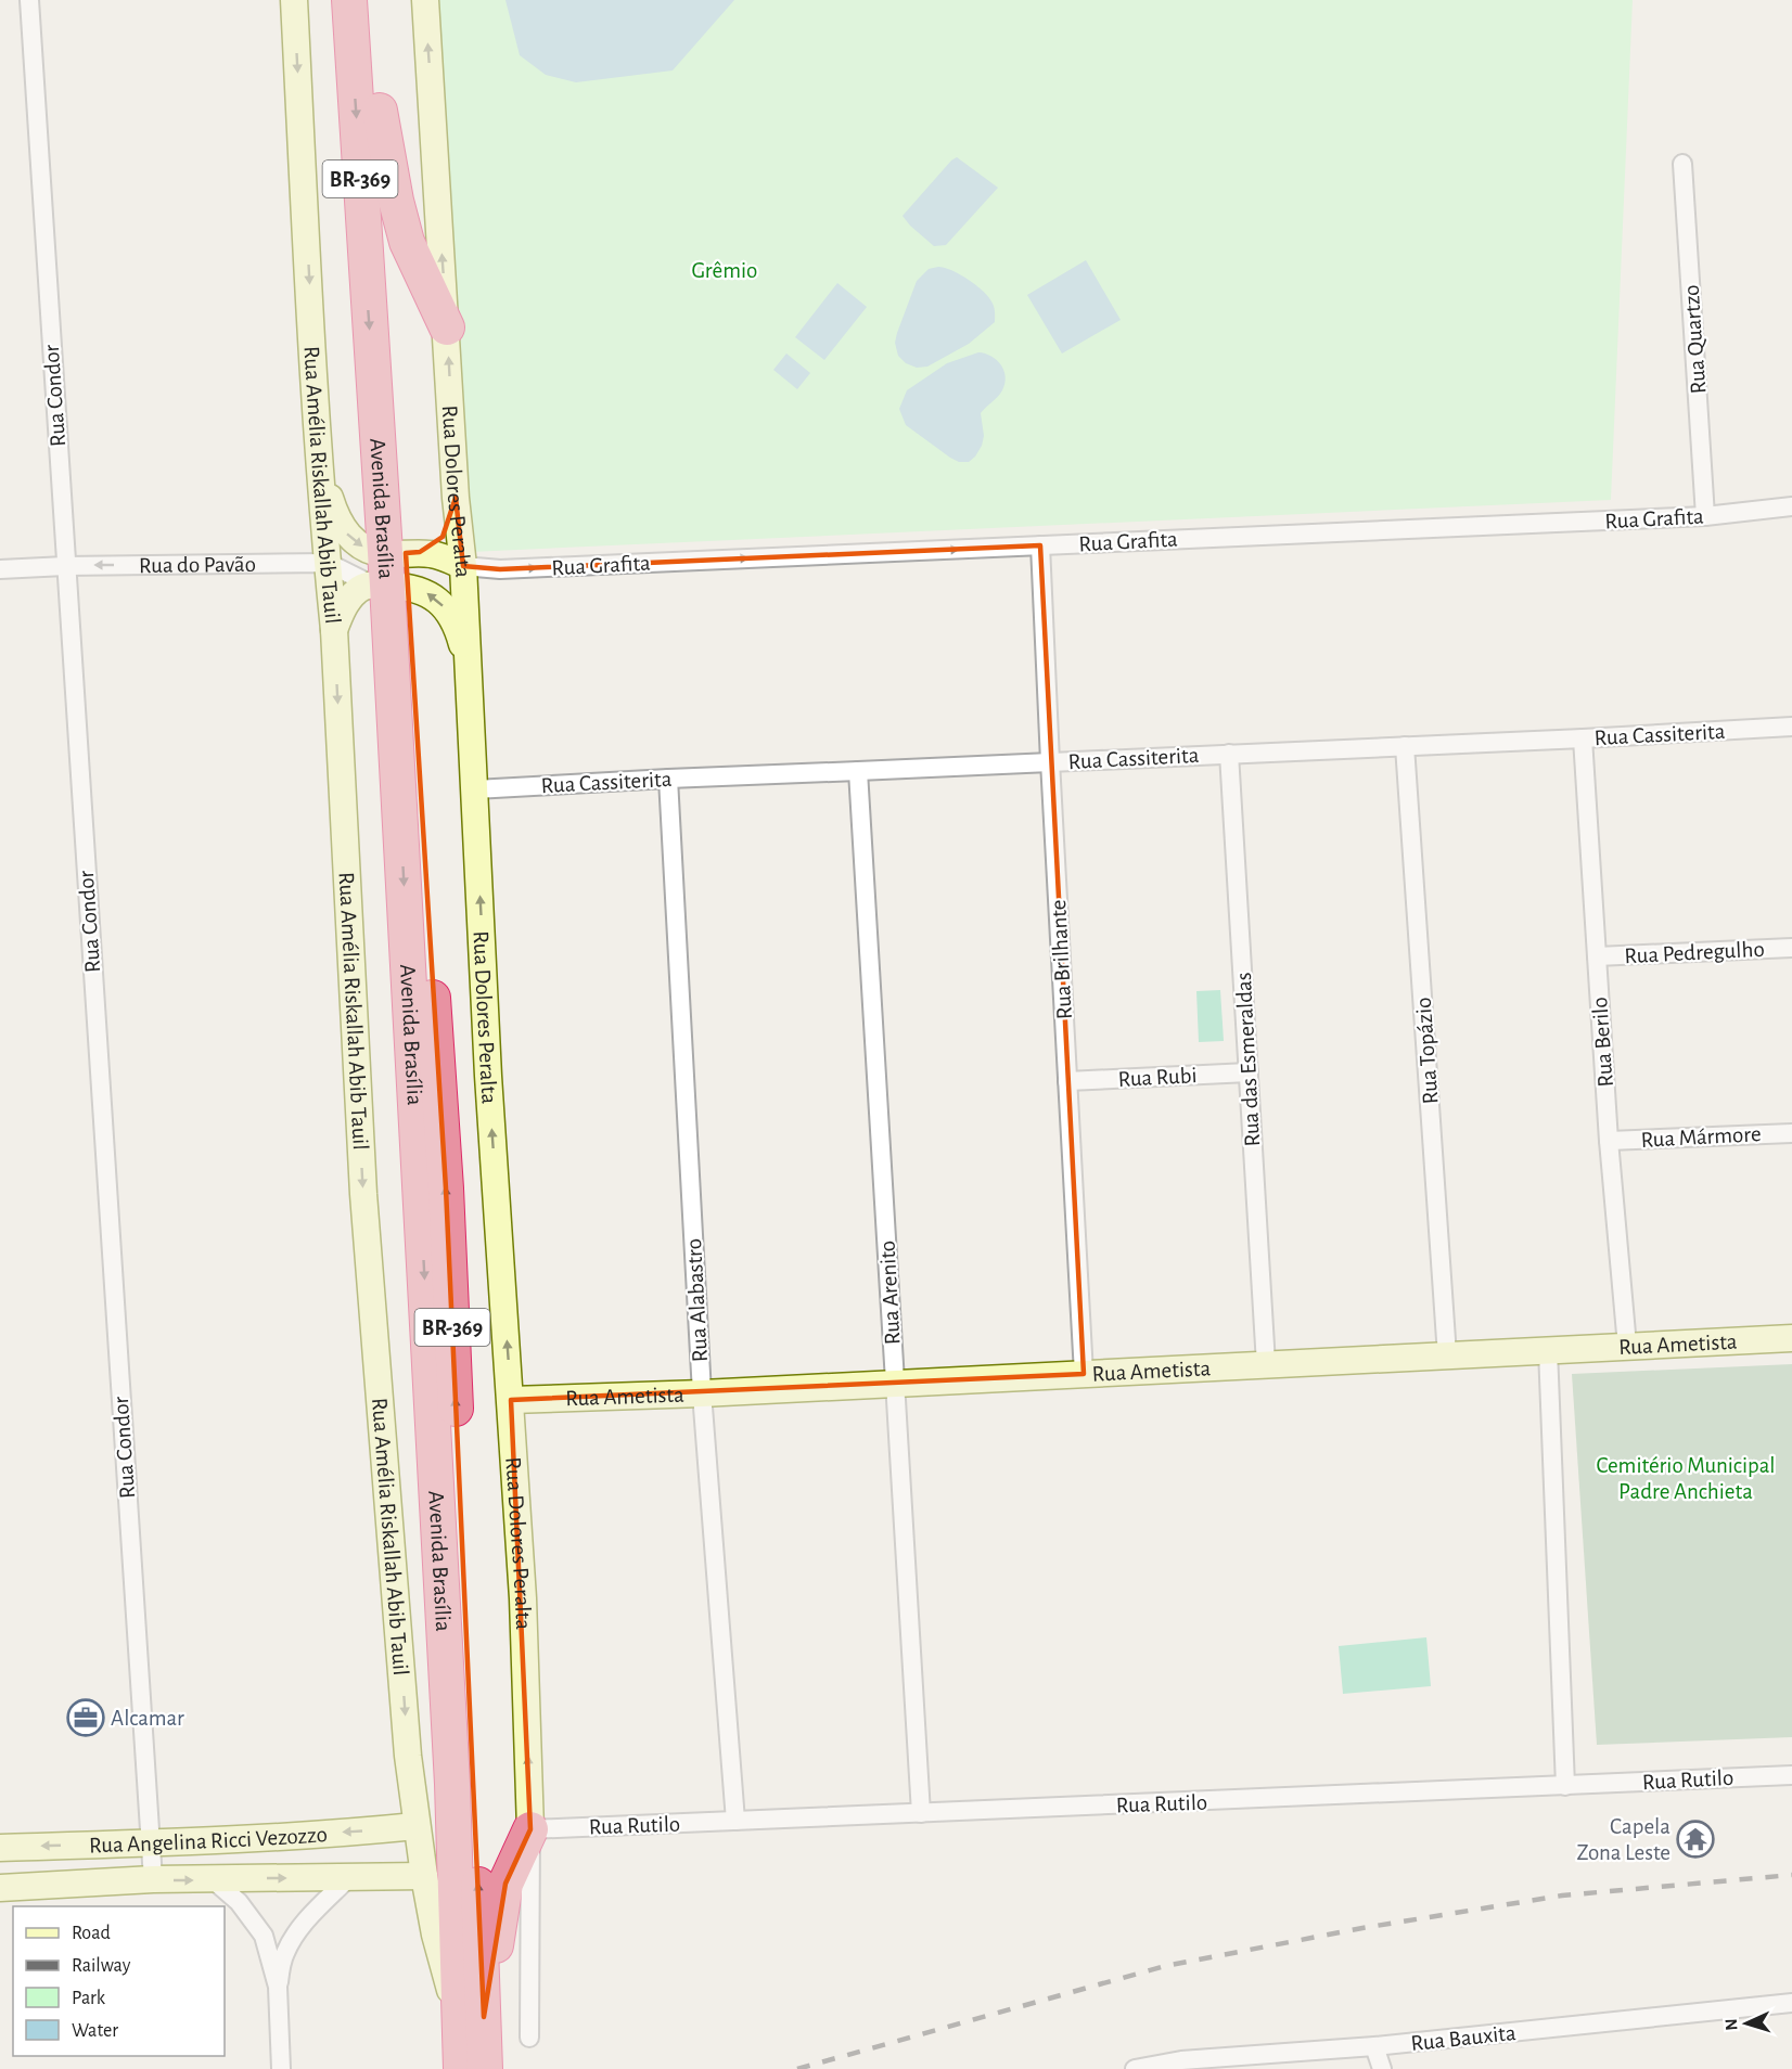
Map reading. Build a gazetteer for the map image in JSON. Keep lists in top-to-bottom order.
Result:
{
  "streets": {
    "highway": ["BR-369", "Avenida Brasília"],
    "main road": [
      "Rua Amélia Riskallah Abib Tauil",
      "Rua Dolores Peralta",
      "Rua Ametista",
      "Rua Angelina Ricci Vezozzo"
    ],
    "street": [
      "Rua Quartzo",
      "Rua Condor",
      "Rua Grafita",
      "Rua do Pavão",
      "Rua Cassiterita",
      "Rua Pedregulho",
      "Rua Brilhante",
      "Rua Berilo",
      "Rua Topázio",
      "Rua das Esmeraldas",
      "Rua Rubi",
      "Rua Mármore",
      "Rua Arenito",
      "Rua Alabastro",
      "Rua Rutilo",
      "Rua Bauxita"
    ]
  },
  "crossings": [
    ["Rua Quartzo", "Rua Grafita"],
    ["Rua Condor", "Rua do Pavão"],
    ["Rua Condor", "Rua Angelina Ricci Vezozzo"],
    ["Rua Amélia Riskallah Abib Tauil", "Avenida Brasília"],
    ["Rua Amélia Riskallah Abib Tauil", "Rua do Pavão"],
    ["Rua Amélia Riskallah Abib Tauil", "Rua Angelina Ricci Vezozzo"],
    ["Rua Dolores Peralta", "Rua Grafita"],
    ["Rua Dolores Peralta", "Rua Cassiterita"],
    ["Rua Dolores Peralta", "Rua Ametista"],
    ["Rua Dolores Peralta", "Rua Rutilo"],
    ["Avenida Brasília", "Rua do Pavão"],
    ["Rua Grafita", "Rua Brilhante"],
    ["Rua Cassiterita", "Rua Brilhante"],
    ["Rua Cassiterita", "Rua Berilo"],
    ["Rua Cassiterita", "Rua Topázio"],
    ["Rua Cassiterita", "Rua das Esmeraldas"],
    ["Rua Cassiterita", "Rua Arenito"],
    ["Rua Cassiterita", "Rua Alabastro"],
    ["Rua Pedregulho", "Rua Berilo"],
    ["Rua Brilhante", "Rua Rubi"],
    ["Rua Brilhante", "Rua Ametista"],
    ["Rua Berilo", "Rua Mármore"],
    ["Rua Berilo", "Rua Ametista"],
    ["Rua Topázio", "Rua Ametista"],
    ["Rua das Esmeraldas", "Rua Rubi"],
    ["Rua das Esmeraldas", "Rua Ametista"],
    ["Rua Arenito", "Rua Ametista"],
    ["Rua Arenito", "Rua Rutilo"],
    ["Rua Alabastro", "Rua Ametista"],
    ["Rua Alabastro", "Rua Rutilo"]
  ],
  "one_way": [
    "Rua Amélia Riskallah Abib Tauil",
    "Rua Dolores Peralta",
    "Rua Grafita",
    "Rua do Pavão"
  ],
  "parks": ["Grêmio", "Cemitério Municipal Padre Anchieta"],
  "places": {
    "office": ["Alcamar"],
    "temple": ["Capela Zona Leste"]
  },
  "legend": [
    "Road",
    "Railway",
    "Park",
    "Water"
  ],
  "north": "left"
}
